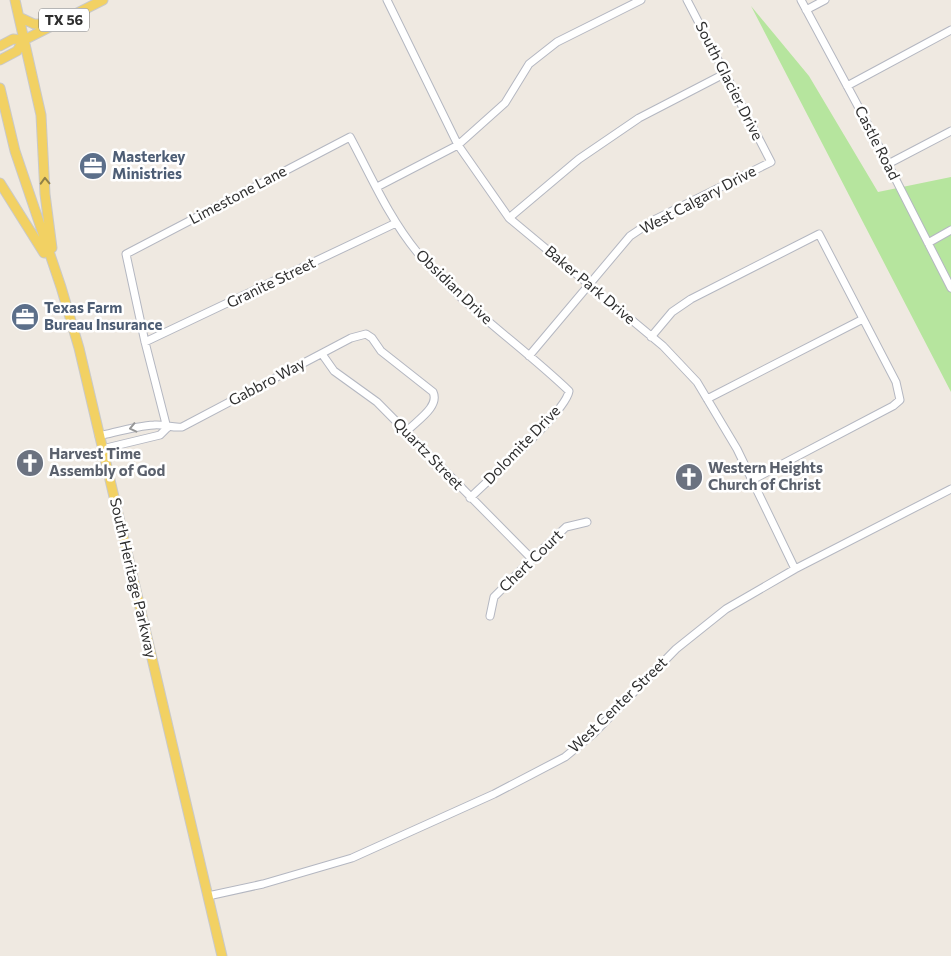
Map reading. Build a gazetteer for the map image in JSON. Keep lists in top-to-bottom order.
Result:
{
  "streets": {
    "main road": ["TX 56", "South Heritage Parkway"],
    "street": [
      "South Glacier Drive",
      "Castle Road",
      "Limestone Lane",
      "West Calgary Drive",
      "Granite Street",
      "Baker Park Drive",
      "Obsidian Drive",
      "Gabbro Way",
      "Dolomite Drive",
      "Quartz Street",
      "Chert Court",
      "West Center Street"
    ]
  },
  "crossings": [
    ["South Glacier Drive", "West Calgary Drive"],
    ["Limestone Lane", "Granite Street"],
    ["Limestone Lane", "Obsidian Drive"],
    ["West Calgary Drive", "Baker Park Drive"],
    ["West Calgary Drive", "Obsidian Drive"],
    ["Granite Street", "Obsidian Drive"],
    ["Baker Park Drive", "West Center Street"],
    ["Obsidian Drive", "Dolomite Drive"],
    ["Gabbro Way", "Quartz Street"],
    ["Gabbro Way", "South Heritage Parkway"],
    ["Dolomite Drive", "Quartz Street"],
    ["Quartz Street", "Chert Court"],
    ["South Heritage Parkway", "West Center Street"]
  ],
  "places": {
    "office": ["Masterkey Ministries", "Texas Farm Bureau Insurance"],
    "church": ["Harvest Time Assembly of God", "Western Heights Church of Christ"]
  }
}
